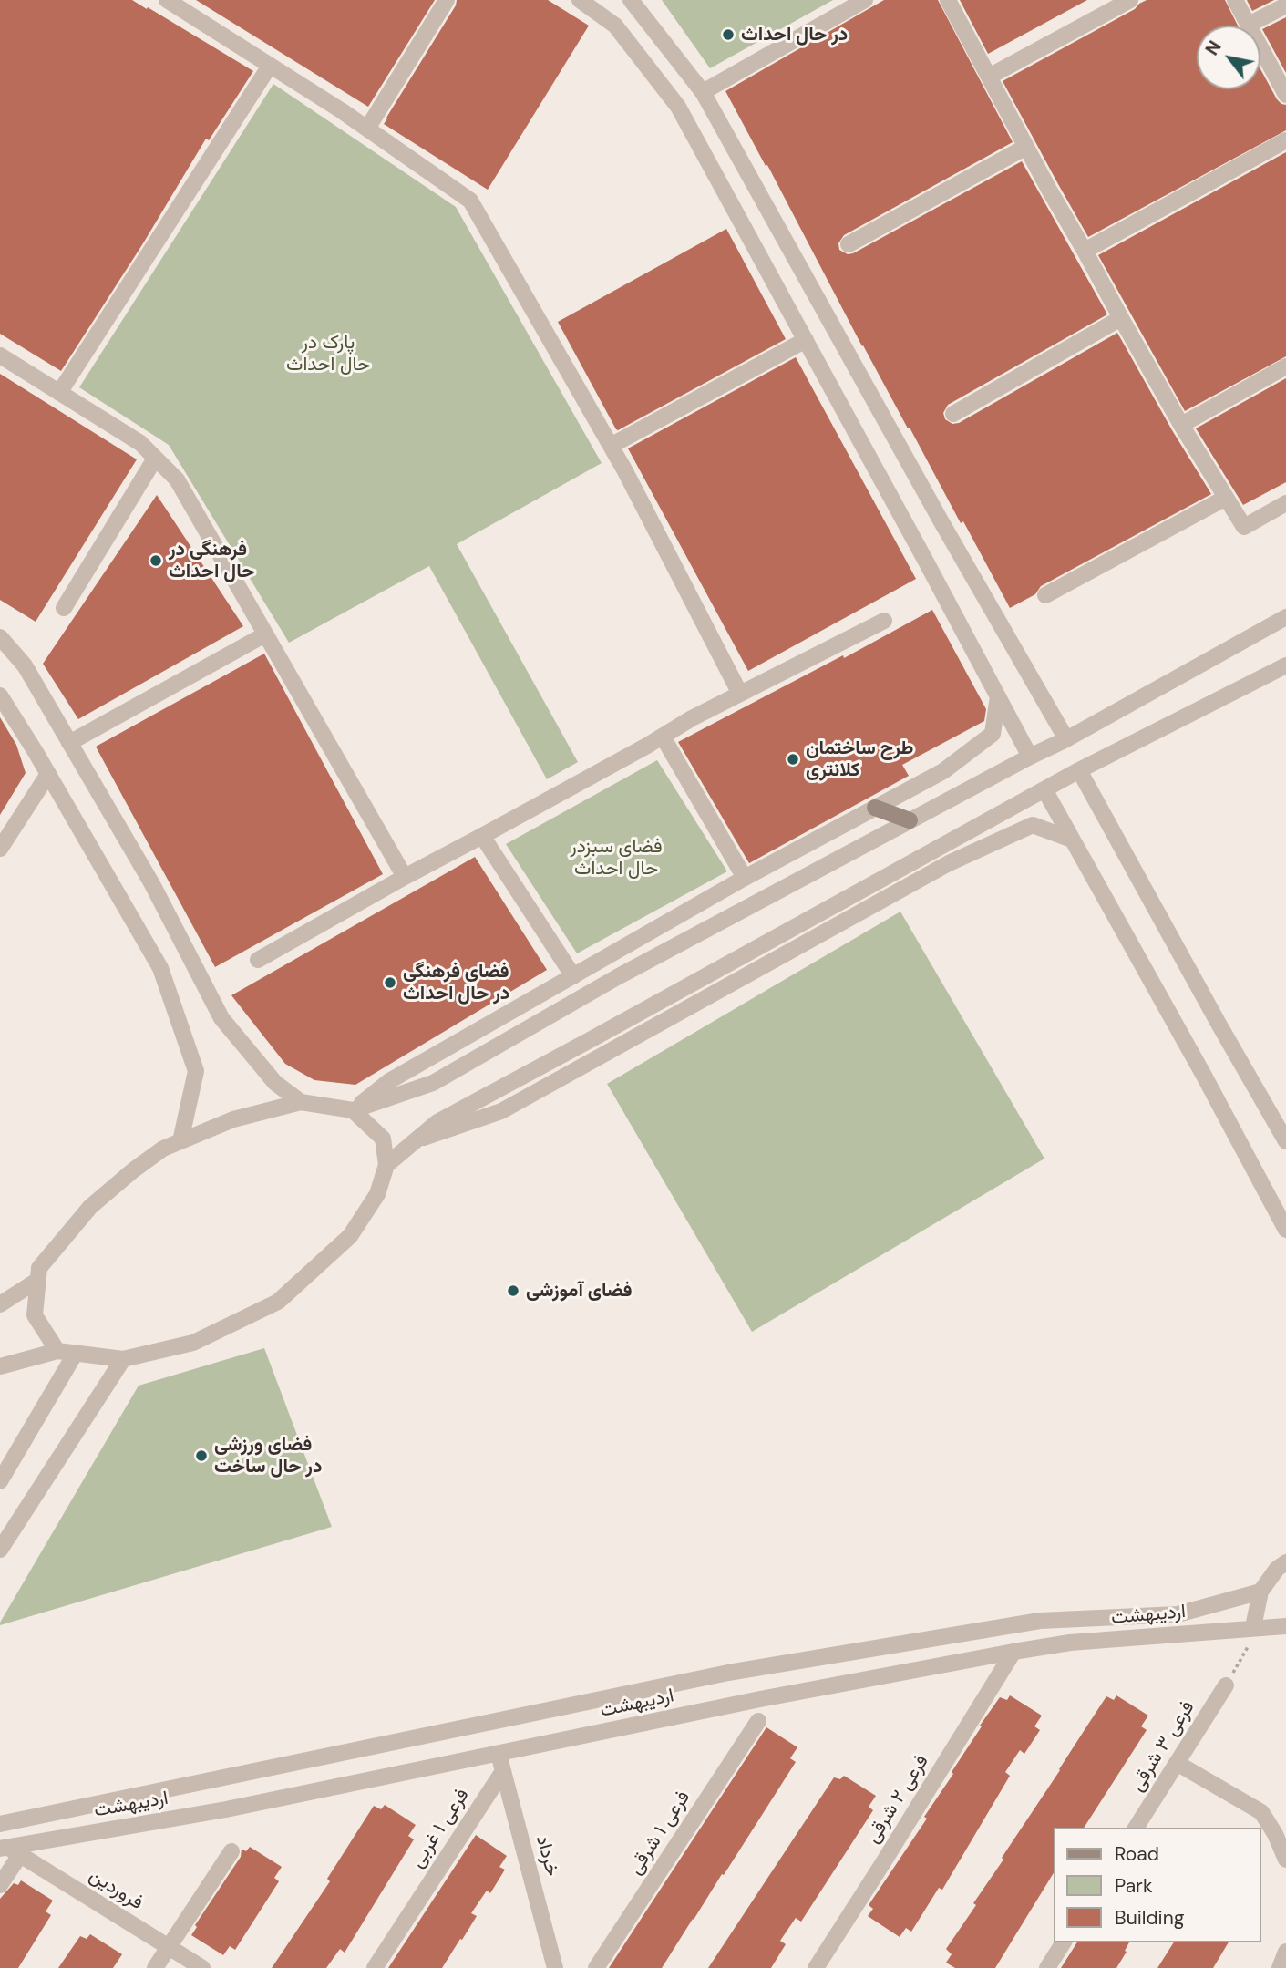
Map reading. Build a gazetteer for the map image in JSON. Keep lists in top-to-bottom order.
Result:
{
  "streets": {
    "street": [
      "اردیبهشت",
      "فرعی ۳ شرقی",
      "فرعی ۲ شرقی",
      "فرعی ۱ غربی",
      "فرعی ۱ شرقی",
      "خرداد",
      "فروردین"
    ]
  },
  "crossings": [
    ["اردیبهشت", "فرعی ۲ شرقی"],
    ["اردیبهشت", "خرداد"],
    ["اردیبهشت", "فروردین"],
    ["فرعی ۱ غربی", "خرداد"]
  ],
  "parks": ["پارک در حال احداث", "فضای سبزدر حال احداث"],
  "places": [
    "در حال احداث",
    "فرهنگی در حال احداث",
    "طرح ساختمان کلانتری",
    "فضای فرهنگی در حال احداث",
    "فضای آموزشی",
    "فضای ورزشی در حال ساخت"
  ],
  "legend": ["Road", "Park", "Building"],
  "north": "top left"
}
